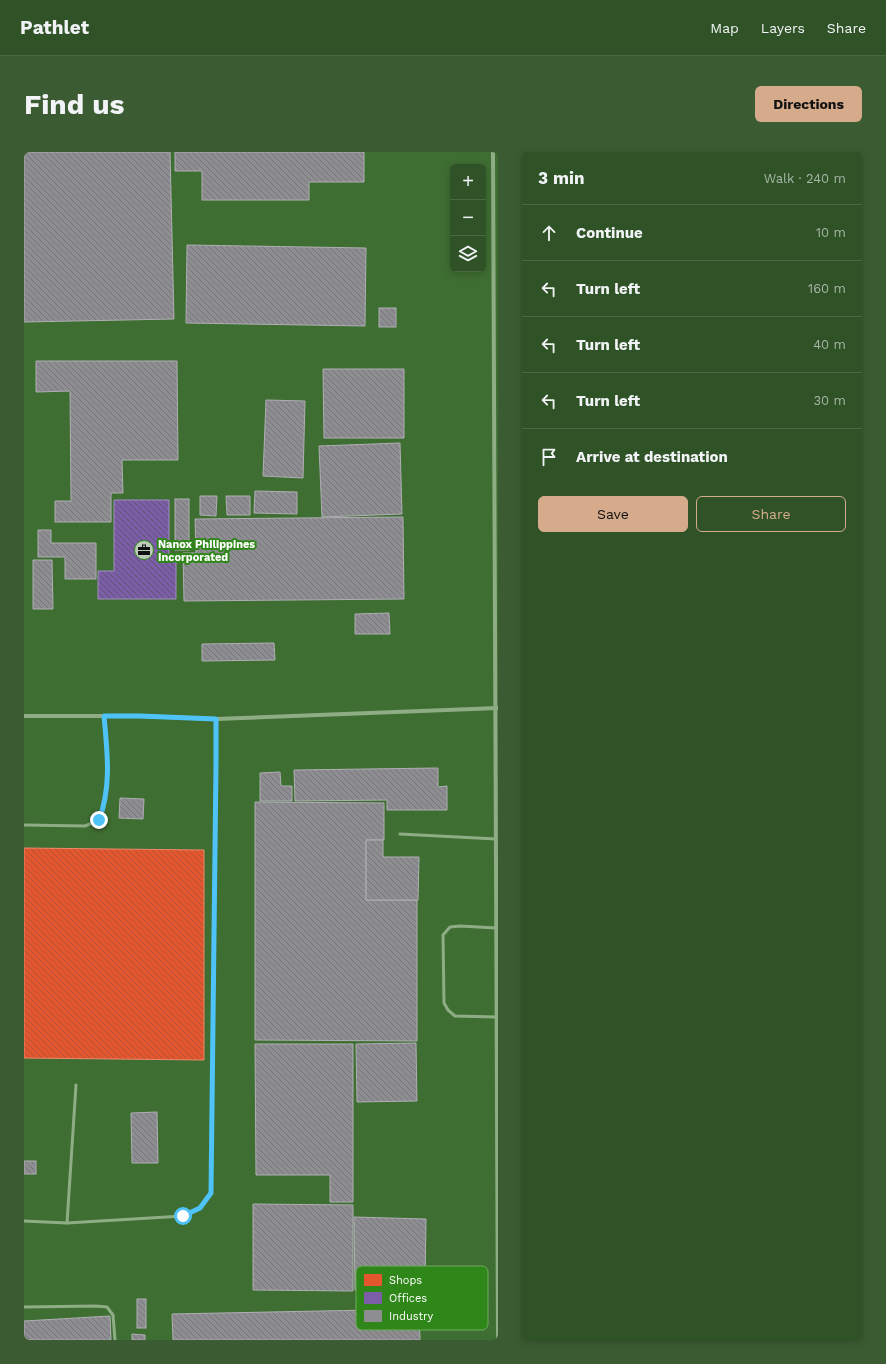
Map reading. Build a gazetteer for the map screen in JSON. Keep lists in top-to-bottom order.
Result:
{
  "places": {
    "office": ["Nanox Philippines Incorporated"]
  },
  "legend": ["Shops", "Offices", "Industry"],
  "page": {
    "header": "Pathlet",
    "nav": ["Map", "Layers", "Share"],
    "buttons": [
      "Directions",
      ["Save", "Share"]
    ],
    "title": "Find us",
    "heading": ["3 min", "Walk · 240 m"],
    "map_buttons": ["+", "−"],
    "list": [
      ["Continue", "10 m"],
      ["Turn left", "160 m"],
      ["Turn left", "40 m"],
      ["Turn left", "30 m"],
      "Arrive at destination"
    ]
  }
}
